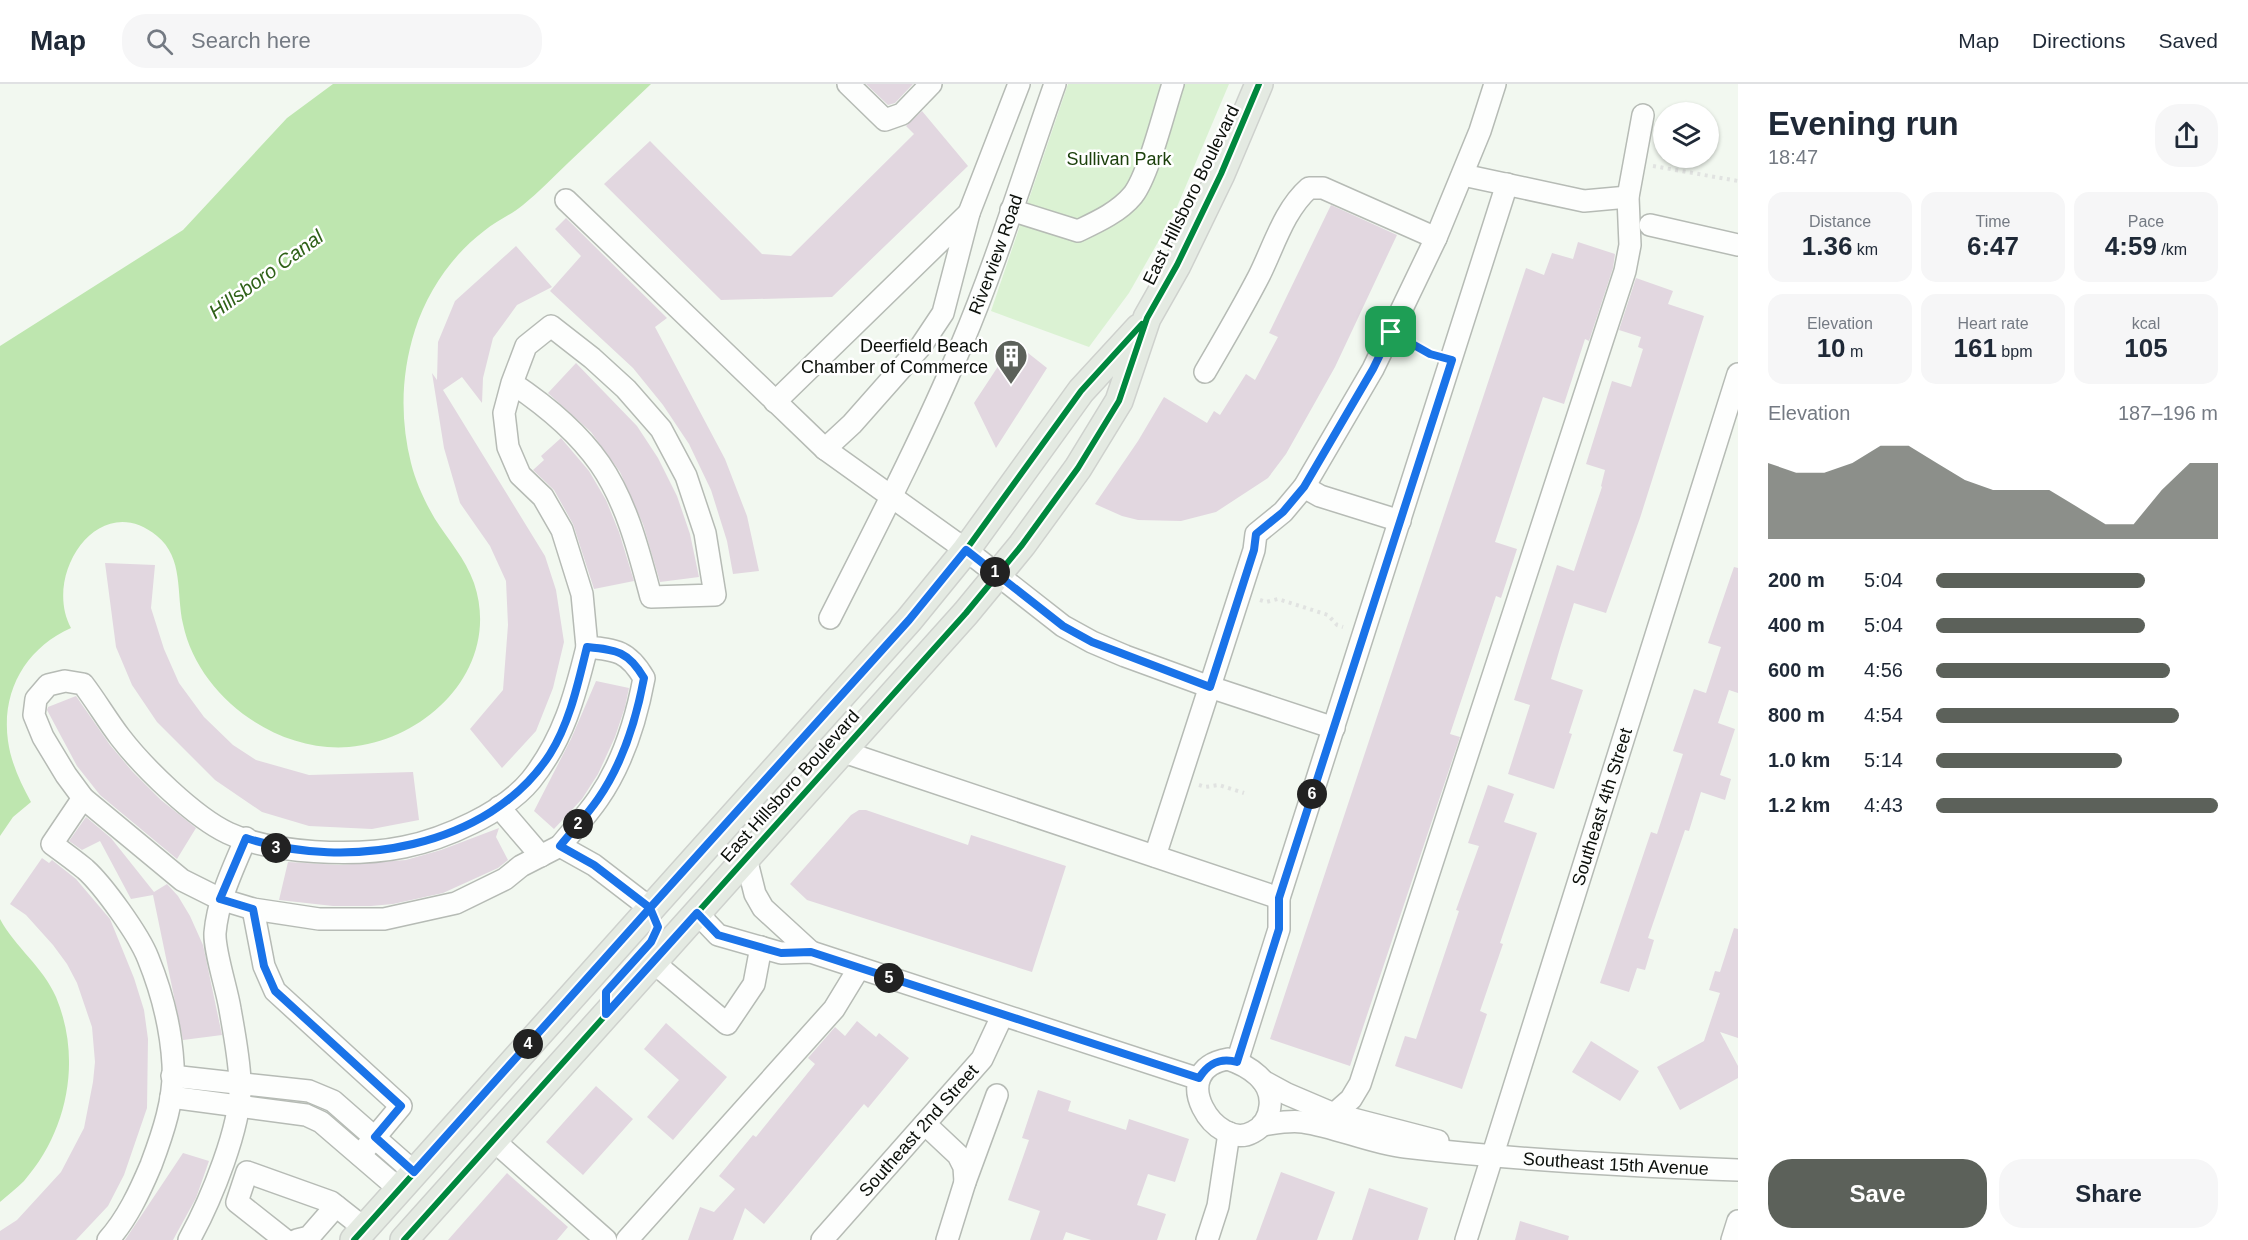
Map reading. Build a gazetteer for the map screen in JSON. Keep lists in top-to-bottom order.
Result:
{
  "streets": {
    "main road": ["East Hillsboro Boulevard"],
    "street": [
      "Riverview Road",
      "Southeast 4th Street",
      "Southeast 2nd Street",
      "Southeast 15th Avenue"
    ]
  },
  "crossings": [
    ["Southeast 4th Street", "Southeast 15th Avenue"]
  ],
  "water": ["Hillsboro Canal"],
  "parks": ["Sullivan Park"],
  "places": {
    "building": ["Deerfield Beach Chamber of Commerce"]
  },
  "page": {
    "header": "Map",
    "search": "Search here",
    "nav": ["Map", "Directions", "Saved"],
    "heading": ["Evening run", "18:47"],
    "stats": [
      ["Distance", "1.36 km"],
      ["Time", "6:47"],
      ["Pace", "4:59 /km"],
      ["Elevation", "10 m"],
      ["Heart rate", "161 bpm"],
      ["kcal", "105"]
    ],
    "chart": ["Elevation", "187–196 m"],
    "pins": [
      "1",
      "6",
      "2",
      "3",
      "5",
      "4"
    ],
    "list": [
      {
        "name": "200 m",
        "note": "5:04"
      },
      {
        "name": "400 m",
        "note": "5:04"
      },
      {
        "name": "600 m",
        "note": "4:56"
      },
      {
        "name": "800 m",
        "note": "4:54"
      },
      {
        "name": "1.0 km",
        "note": "5:14"
      },
      {
        "name": "1.2 km",
        "note": "4:43"
      }
    ],
    "buttons": ["Save", "Share"]
  }
}
